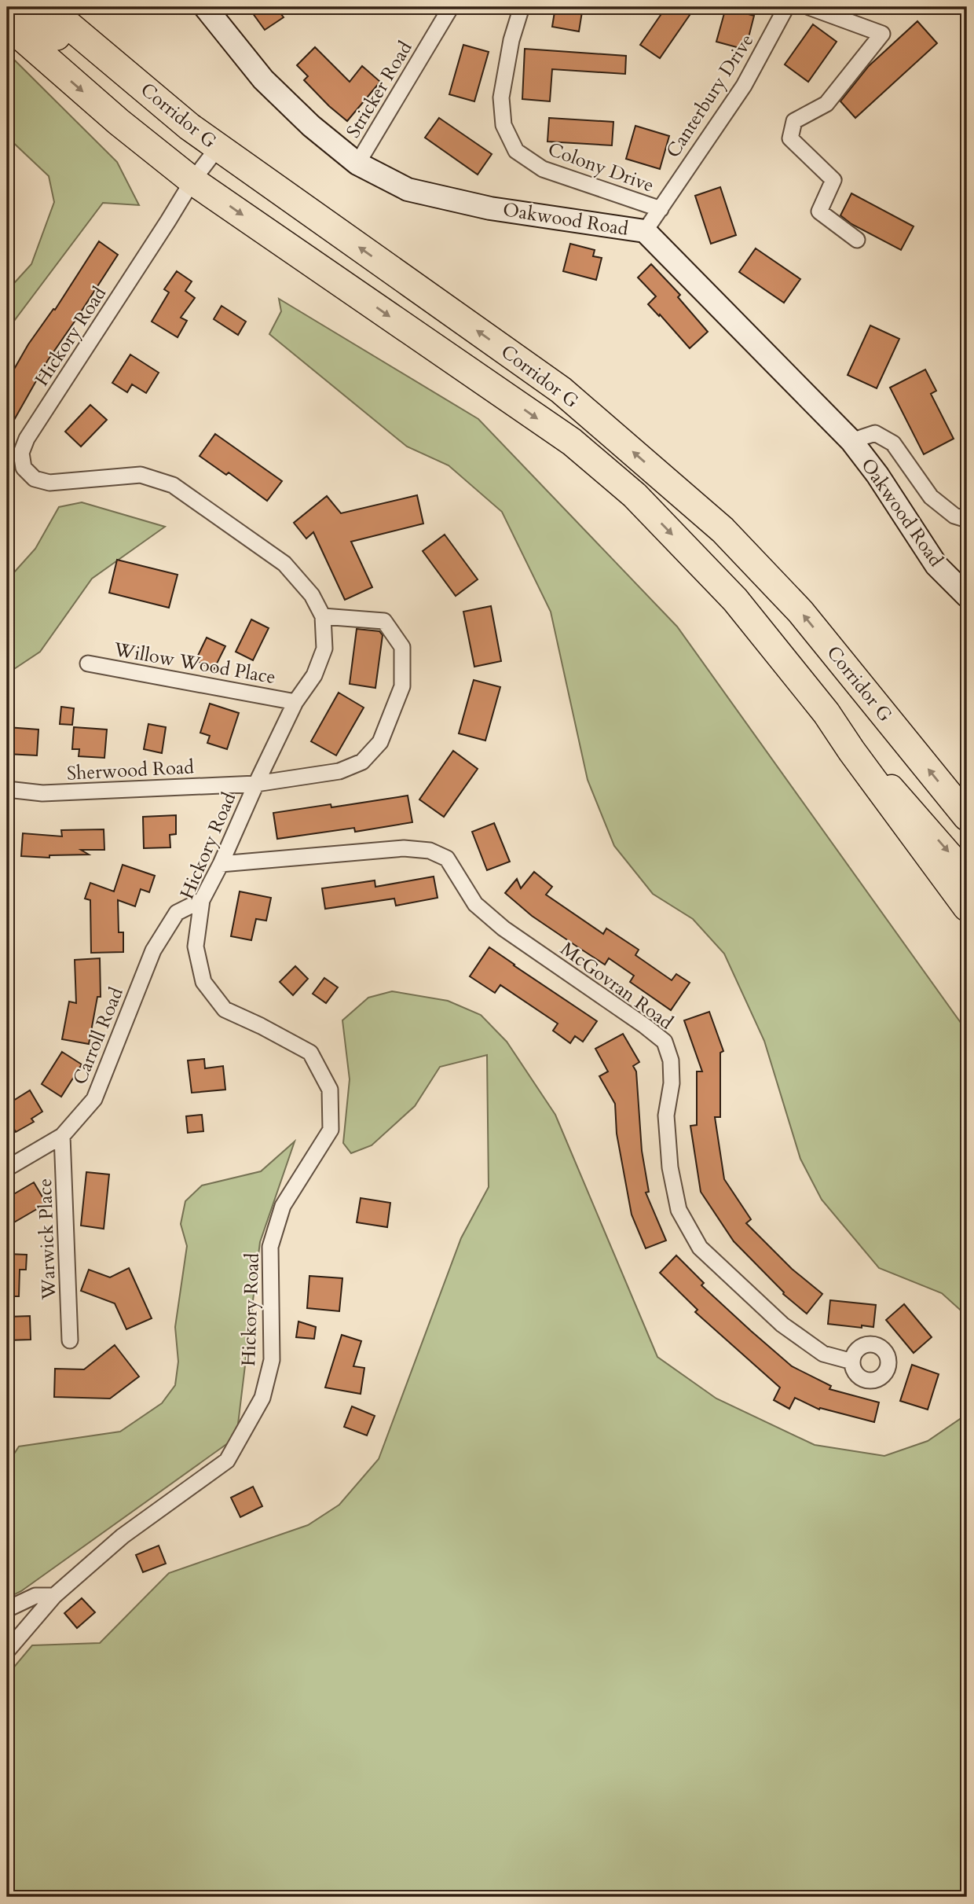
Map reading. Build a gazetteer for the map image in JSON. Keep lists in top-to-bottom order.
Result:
{
  "streets": {
    "highway": ["Corridor G"],
    "street": [
      "Stricker Road",
      "Canterbury Drive",
      "Colony Drive",
      "Oakwood Road",
      "Hickory Road",
      "Willow Wood Place",
      "Sherwood Road",
      "McGovran Road",
      "Carroll Road",
      "Warwick Place"
    ]
  },
  "crossings": [
    ["Stricker Road", "Oakwood Road"],
    ["Canterbury Drive", "Colony Drive"],
    ["Canterbury Drive", "Oakwood Road"],
    ["Corridor G", "Hickory Road"],
    ["Hickory Road", "Willow Wood Place"],
    ["Hickory Road", "Sherwood Road"],
    ["Hickory Road", "McGovran Road"],
    ["Hickory Road", "Carroll Road"],
    ["Carroll Road", "Warwick Place"]
  ]
}
